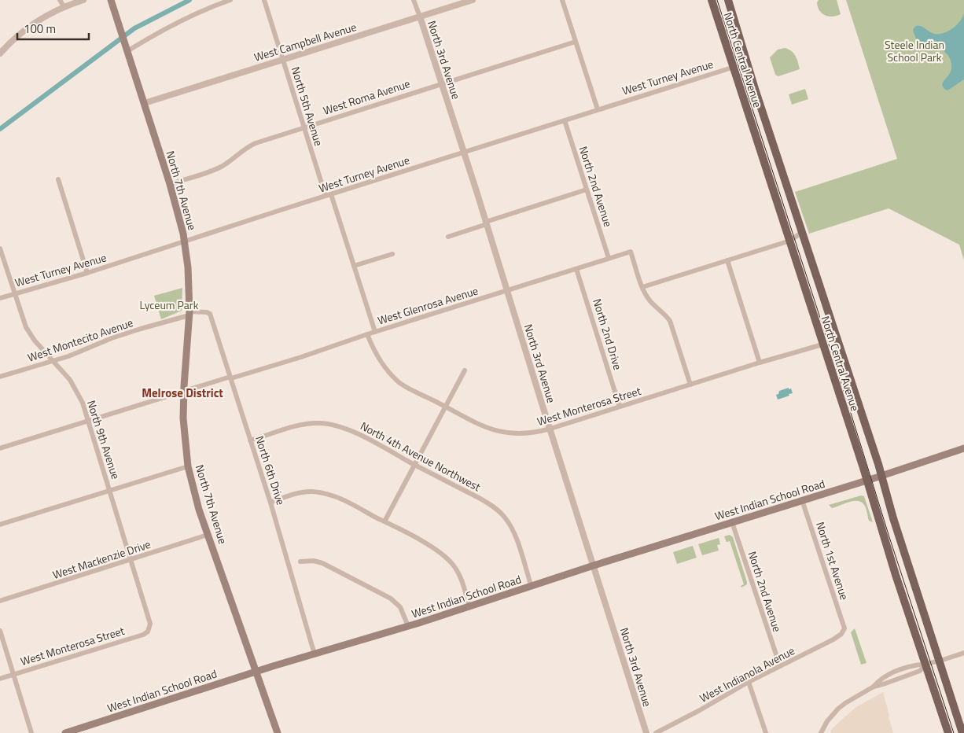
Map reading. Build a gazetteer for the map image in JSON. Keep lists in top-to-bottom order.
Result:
{
  "streets": {
    "main road": ["North Central Avenue", "North 7th Avenue", "West Indian School Road"],
    "street": [
      "West Campbell Avenue",
      "North 3rd Avenue",
      "West Turney Avenue",
      "West Roma Avenue",
      "North 5th Avenue",
      "North 2nd Avenue",
      "West Glenrosa Avenue",
      "North 2nd Drive",
      "West Montecito Avenue",
      "West Monterosa Street",
      "North 9th Avenue",
      "North 4th Avenue Northwest",
      "North 6th Drive",
      "West Mackenzie Drive",
      "North 1st Avenue",
      "West Indianola Avenue"
    ]
  },
  "crossings": [
    ["West Campbell Avenue", "North 3rd Avenue"],
    ["West Campbell Avenue", "North 5th Avenue"],
    ["West Campbell Avenue", "North 7th Avenue"],
    ["North 3rd Avenue", "West Turney Avenue"],
    ["North 3rd Avenue", "West Roma Avenue"],
    ["North 3rd Avenue", "West Glenrosa Avenue"],
    ["North 3rd Avenue", "West Monterosa Street"],
    ["North 3rd Avenue", "West Indian School Road"],
    ["North Central Avenue", "West Turney Avenue"],
    ["North Central Avenue", "West Monterosa Street"],
    ["North Central Avenue", "West Indian School Road"],
    ["West Turney Avenue", "North 5th Avenue"],
    ["West Turney Avenue", "North 2nd Avenue"],
    ["West Turney Avenue", "North 7th Avenue"],
    ["West Turney Avenue", "North 9th Avenue"],
    ["West Roma Avenue", "North 5th Avenue"],
    ["West Roma Avenue", "North 7th Avenue"],
    ["North 2nd Avenue", "West Glenrosa Avenue"],
    ["North 2nd Avenue", "West Indian School Road"],
    ["North 2nd Avenue", "West Indianola Avenue"],
    ["North 7th Avenue", "West Glenrosa Avenue"],
    ["North 7th Avenue", "West Montecito Avenue"],
    ["North 7th Avenue", "North 6th Drive"],
    ["North 7th Avenue", "West Indian School Road"],
    ["North 7th Avenue", "West Mackenzie Drive"],
    ["West Glenrosa Avenue", "North 2nd Drive"],
    ["West Glenrosa Avenue", "West Monterosa Street"],
    ["West Glenrosa Avenue", "North 9th Avenue"],
    ["West Glenrosa Avenue", "North 6th Drive"],
    ["North 2nd Drive", "West Monterosa Street"],
    ["West Montecito Avenue", "North 9th Avenue"],
    ["West Montecito Avenue", "North 6th Drive"],
    ["West Monterosa Street", "North 9th Avenue"],
    ["North 9th Avenue", "West Mackenzie Drive"],
    ["North 4th Avenue Northwest", "North 6th Drive"],
    ["North 4th Avenue Northwest", "West Indian School Road"],
    ["North 6th Drive", "West Indian School Road"],
    ["West Indian School Road", "North 1st Avenue"],
    ["North 1st Avenue", "West Indianola Avenue"]
  ],
  "districts": ["Melrose District"],
  "parks": ["Steele Indian School Park", "Lyceum Park"],
  "scale_bar": "100 m"
}
